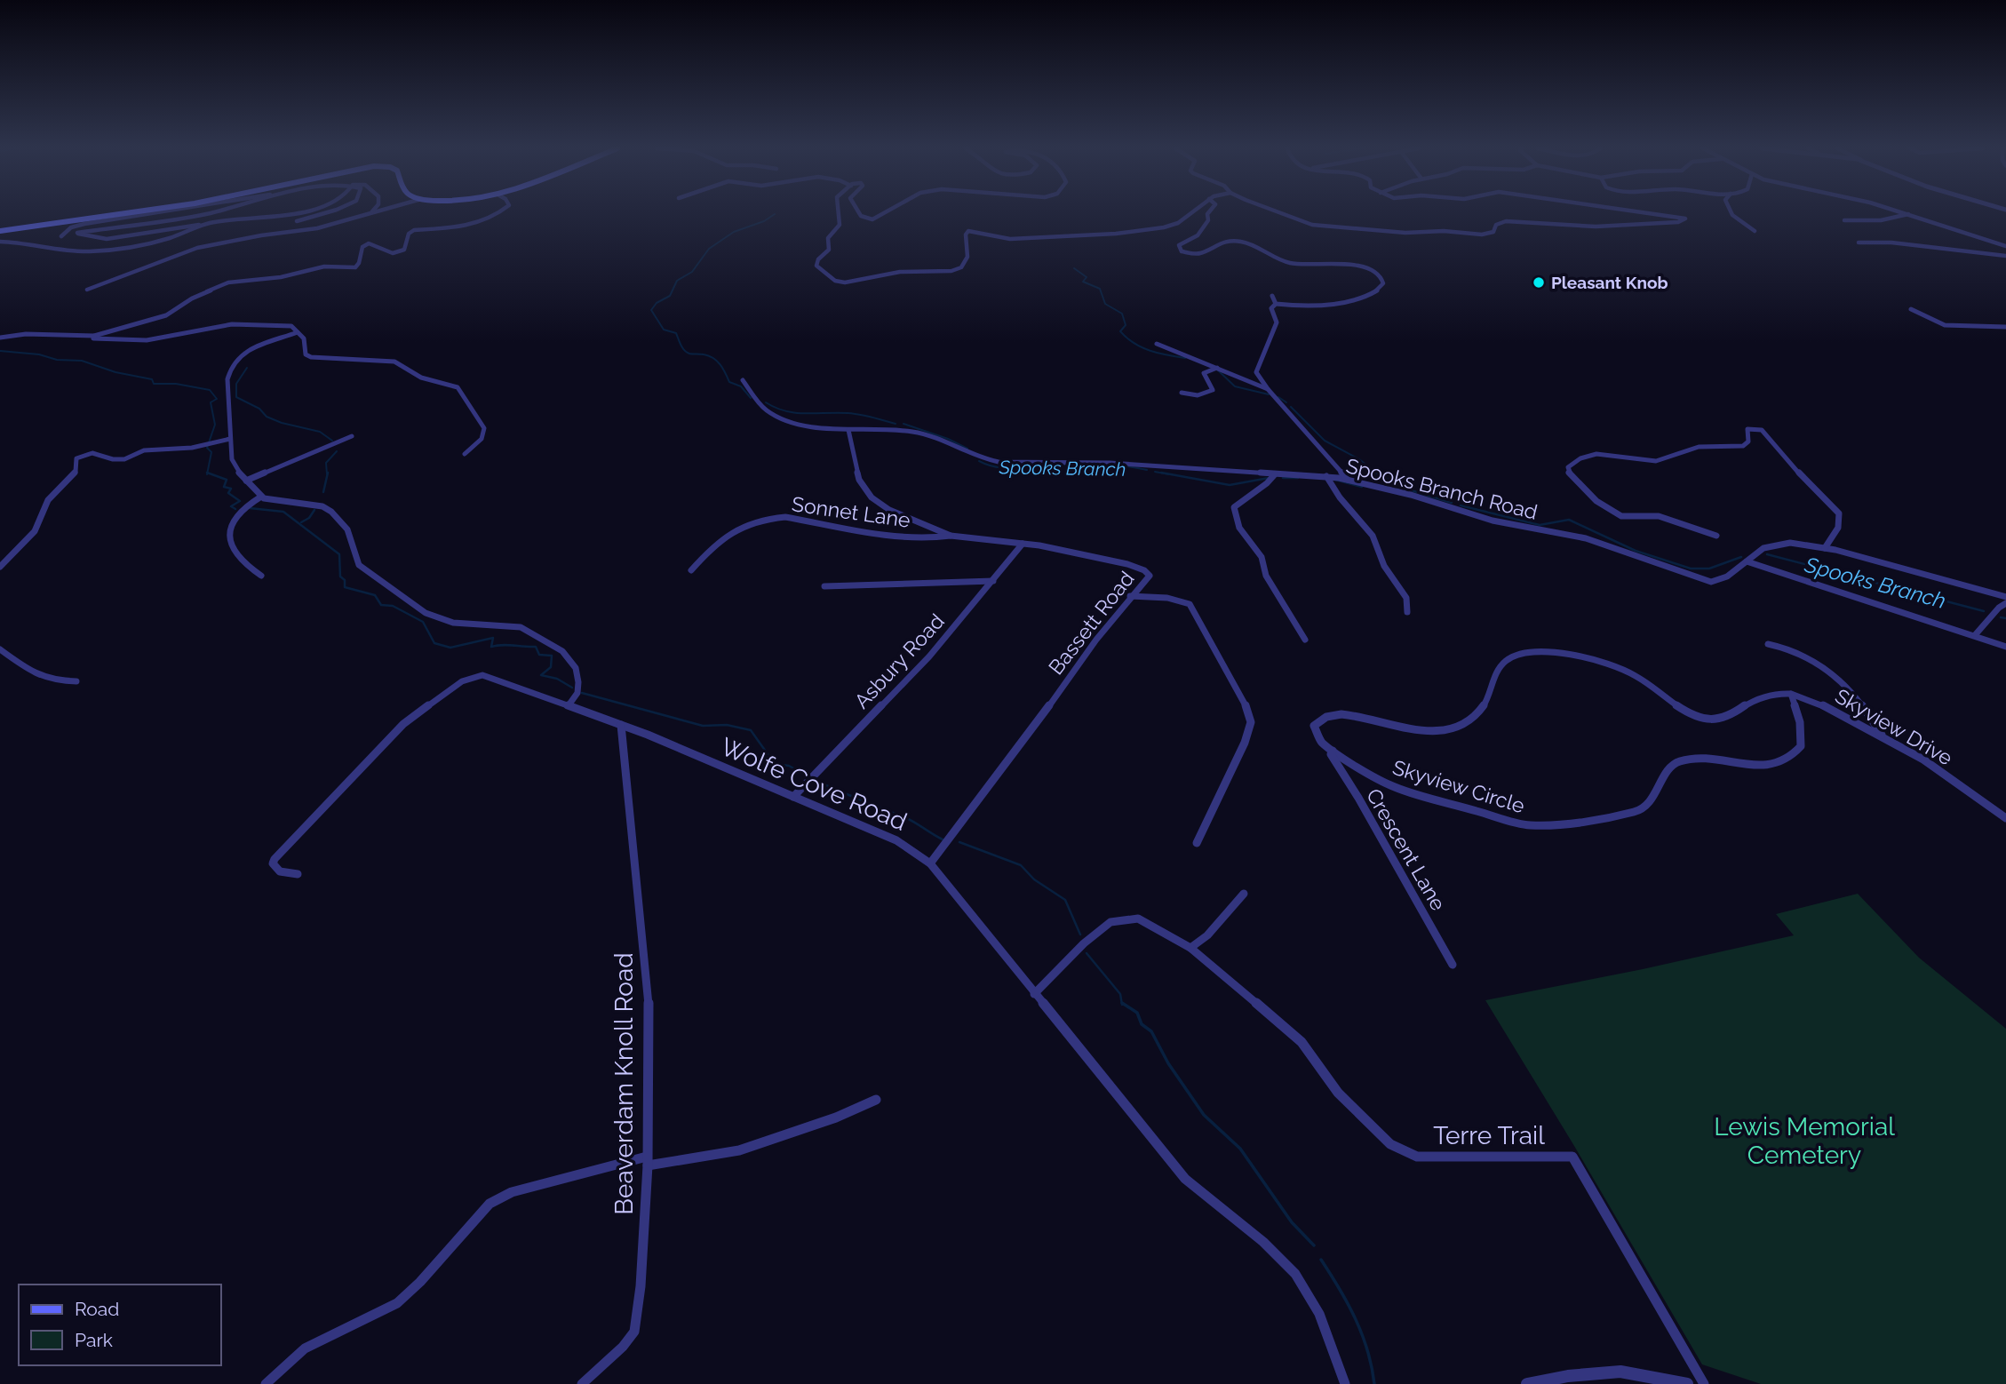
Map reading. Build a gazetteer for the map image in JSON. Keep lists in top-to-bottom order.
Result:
{
  "streets": {
    "street": [
      "Spooks Branch Road",
      "Sonnet Lane",
      "Bassett Road",
      "Asbury Road",
      "Skyview Drive",
      "Wolfe Cove Road",
      "Skyview Circle",
      "Crescent Lane",
      "Beaverdam Knoll Road",
      "Terre Trail"
    ]
  },
  "crossings": [
    ["Spooks Branch Road", "Bassett Road"],
    ["Sonnet Lane", "Bassett Road"],
    ["Bassett Road", "Asbury Road"],
    ["Bassett Road", "Wolfe Cove Road"],
    ["Asbury Road", "Wolfe Cove Road"],
    ["Skyview Drive", "Skyview Circle"],
    ["Wolfe Cove Road", "Beaverdam Knoll Road"],
    ["Skyview Circle", "Crescent Lane"]
  ],
  "water": ["Spooks Branch"],
  "parks": ["Lewis Memorial Cemetery"],
  "places": ["Pleasant Knob"],
  "legend": ["Road", "Park"]
}
